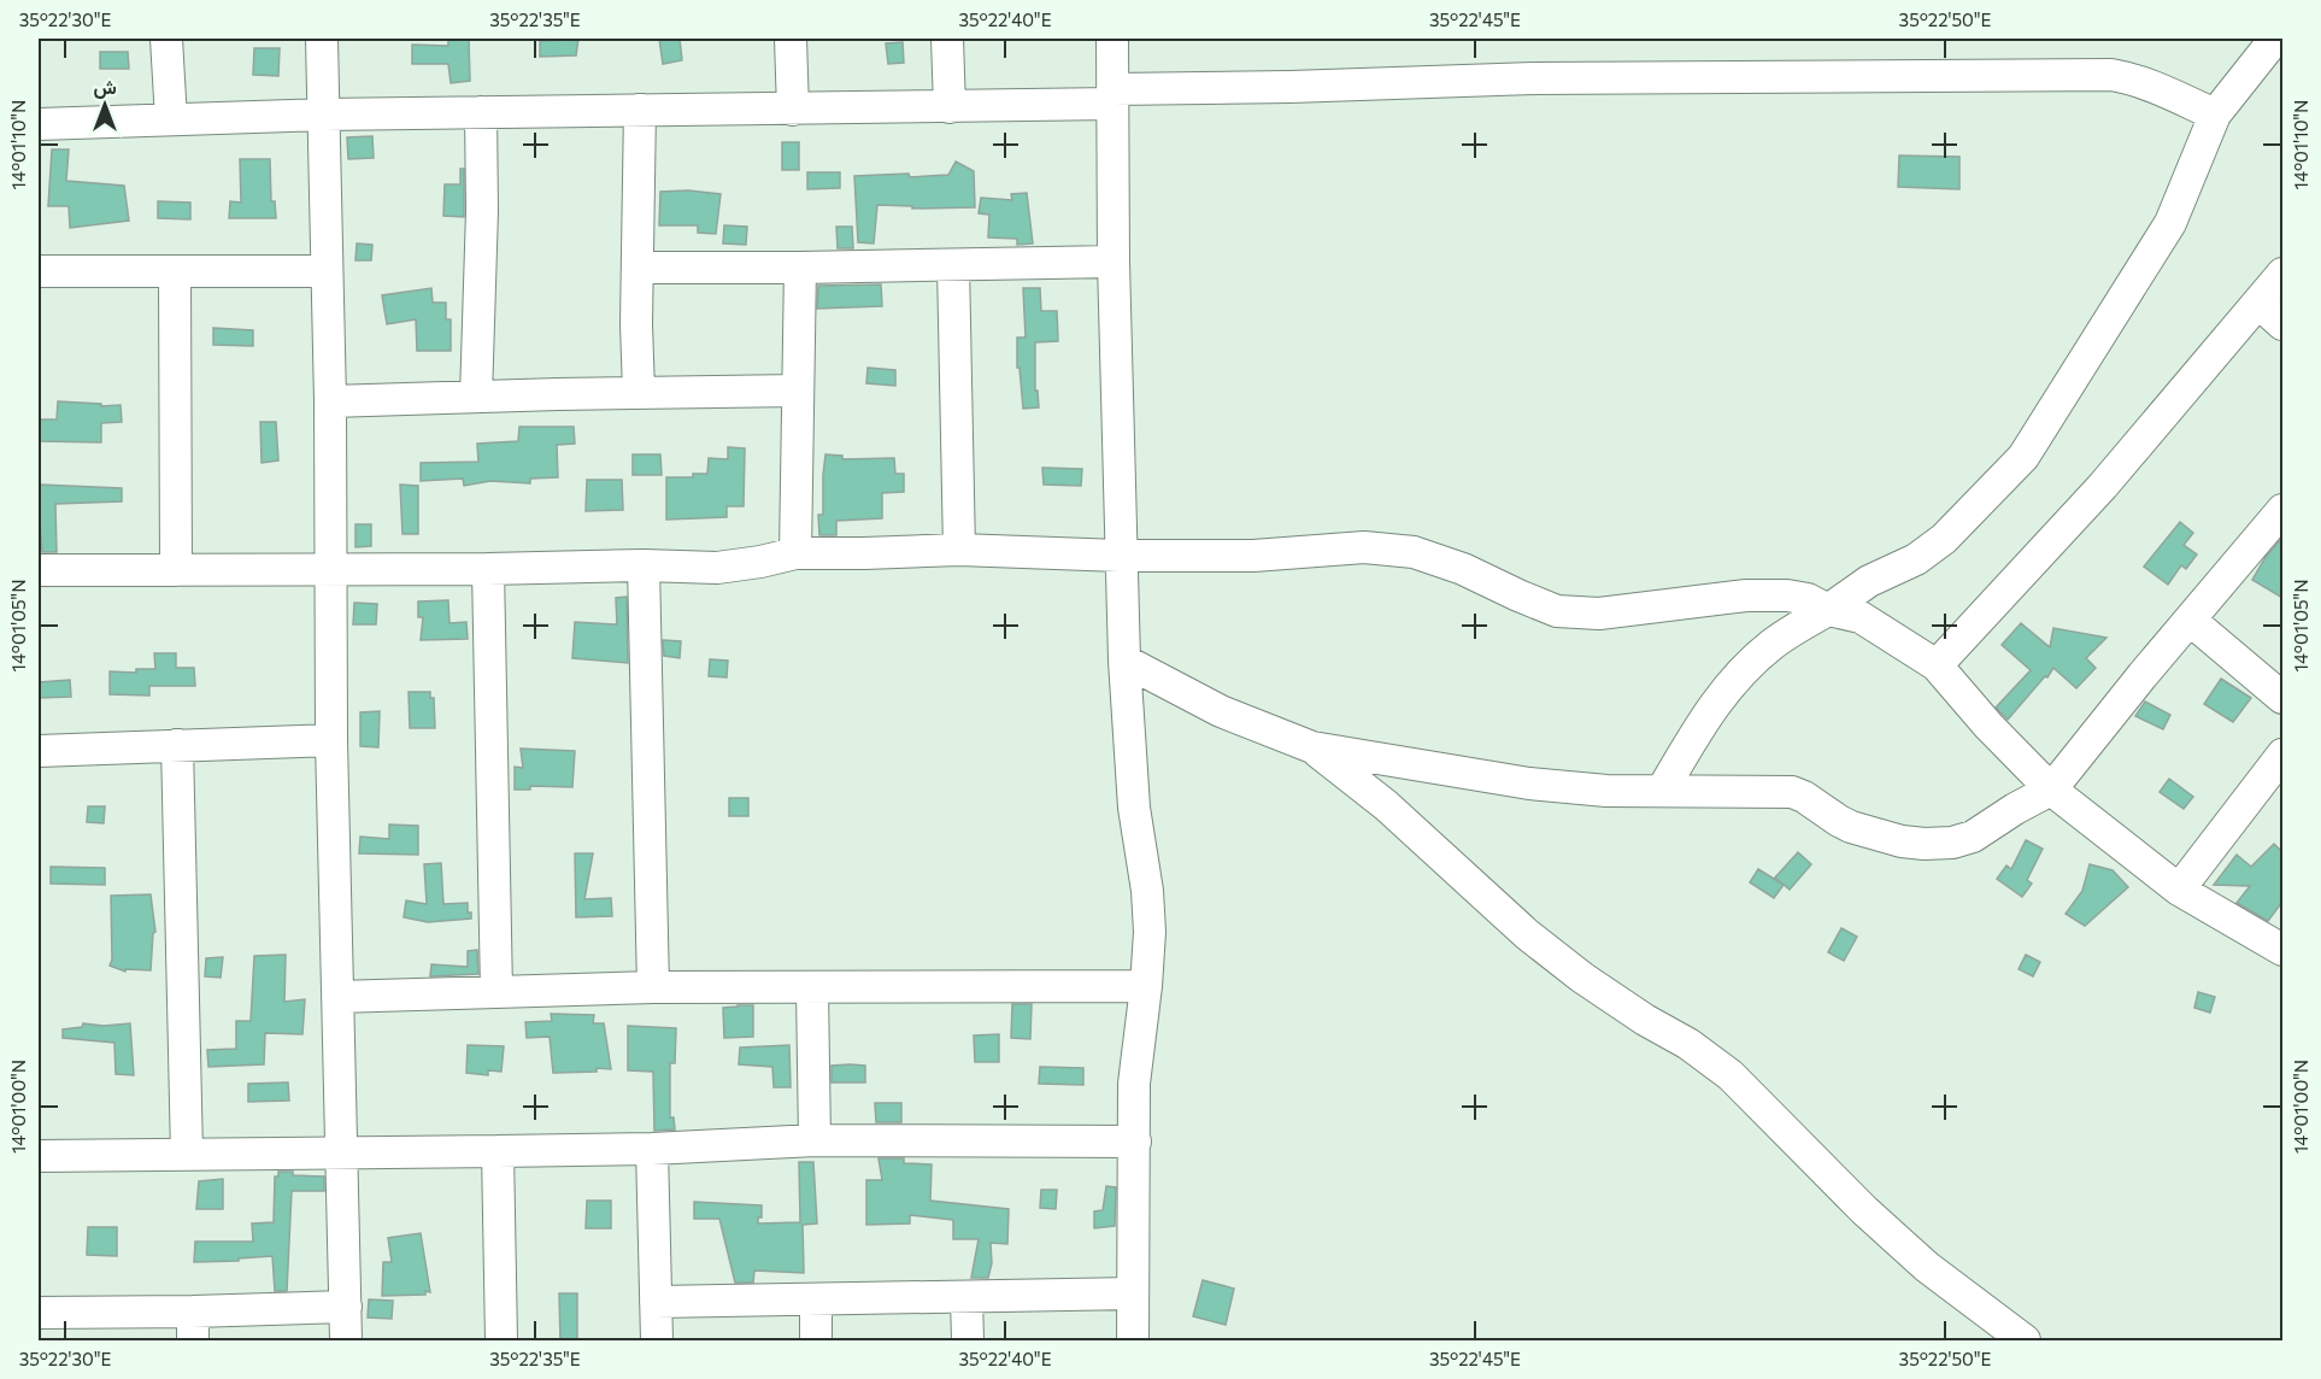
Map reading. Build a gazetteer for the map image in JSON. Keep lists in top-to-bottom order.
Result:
{
  "north": "top",
  "coordinates": [
    "35°22'30\"E",
    "35°22'35\"E",
    "35°22'40\"E",
    "35°22'45\"E",
    "35°22'50\"E",
    "14°01'10\"N",
    "14°01'05\"N",
    "14°01'00\"N"
  ]
}
